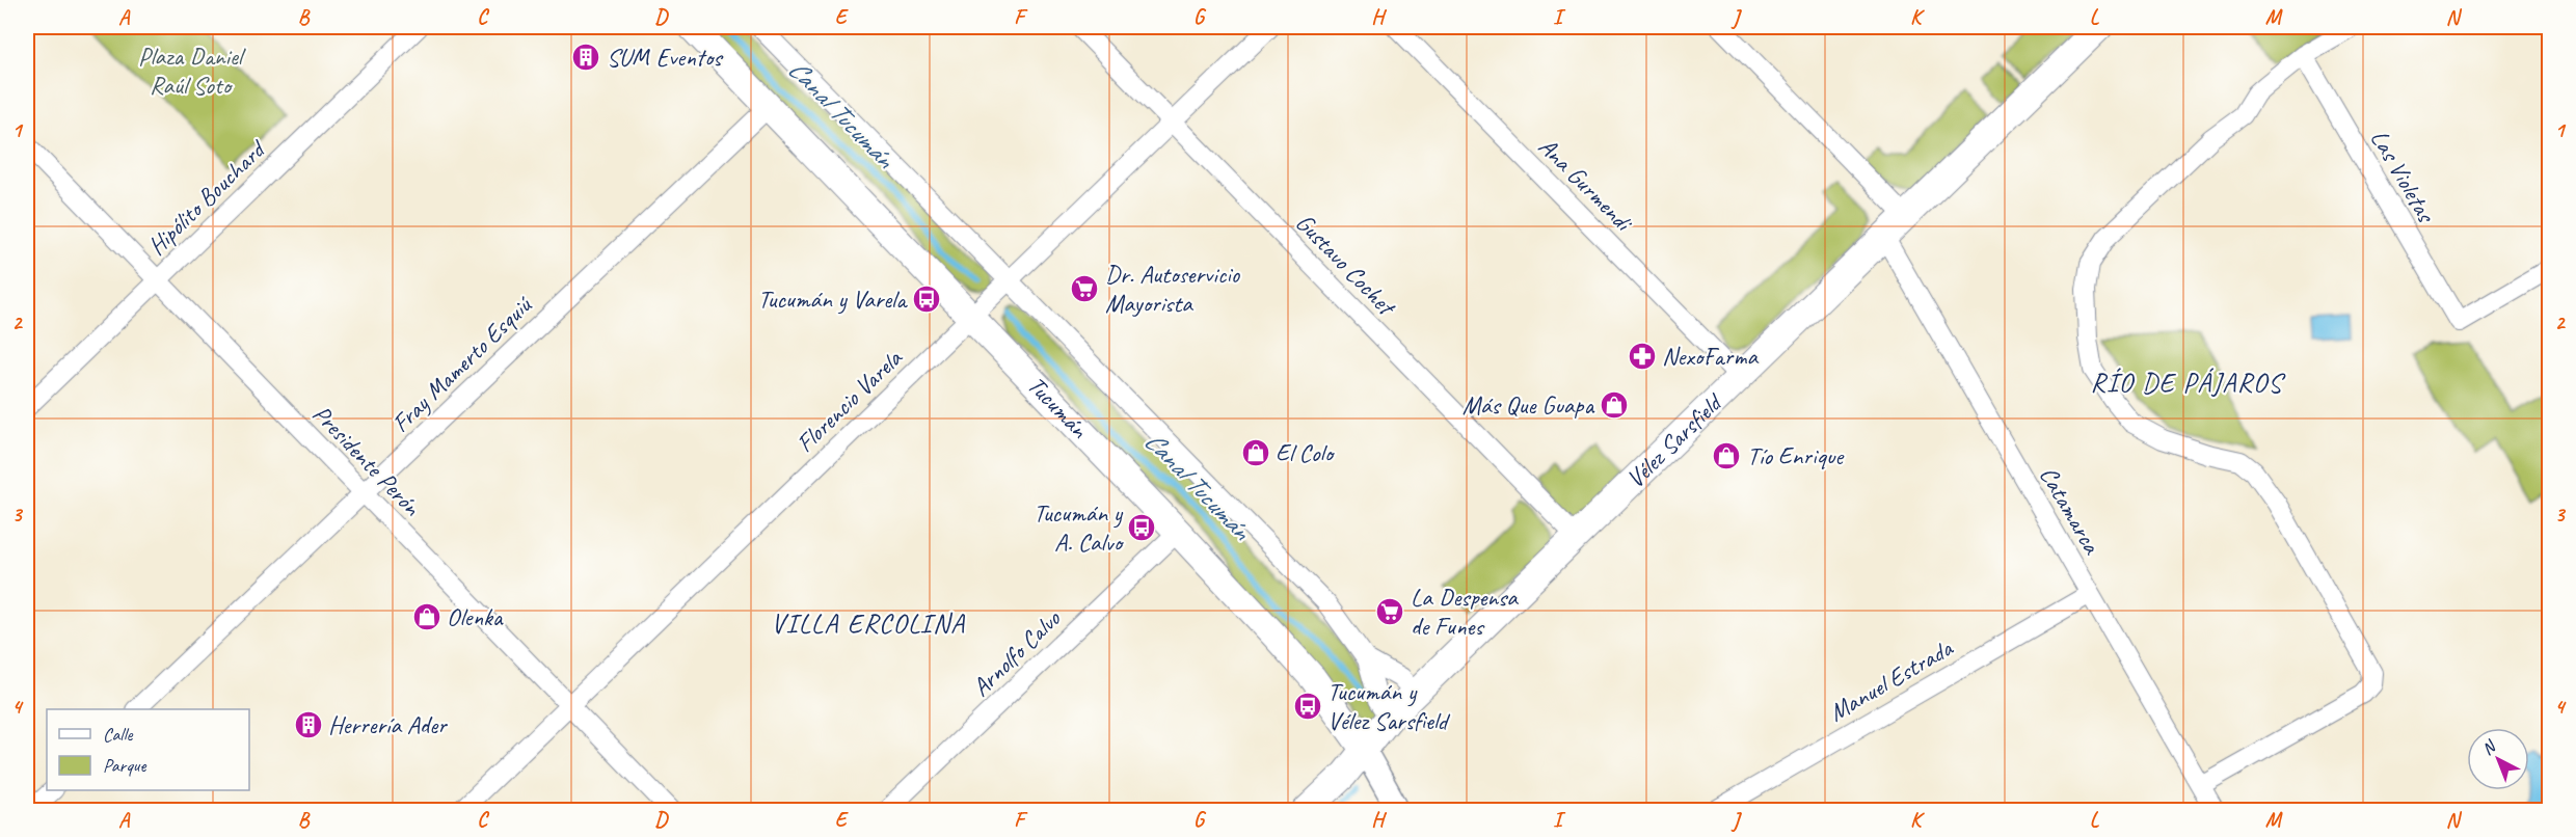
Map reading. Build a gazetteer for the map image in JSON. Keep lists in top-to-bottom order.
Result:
{
  "streets": {
    "main road": ["Tucumán", "Vélez Sarsfield"],
    "street": [
      "Las Violetas",
      "Ana Gurmendi",
      "Hipólito Bouchard",
      "Gustavo Cochet",
      "Fray Mamerto Esquiú",
      "Florencio Varela",
      "Presidente Perón",
      "Catamarca",
      "Arnolfo Calvo",
      "Manuel Estrada"
    ]
  },
  "crossings": [
    ["Ana Gurmendi", "Vélez Sarsfield"],
    ["Hipólito Bouchard", "Presidente Perón"],
    ["Gustavo Cochet", "Florencio Varela"],
    ["Gustavo Cochet", "Vélez Sarsfield"],
    ["Fray Mamerto Esquiú", "Tucumán"],
    ["Fray Mamerto Esquiú", "Presidente Perón"],
    ["Florencio Varela", "Tucumán"],
    ["Florencio Varela", "Presidente Perón"],
    ["Tucumán", "Vélez Sarsfield"],
    ["Tucumán", "Arnolfo Calvo"],
    ["Vélez Sarsfield", "Catamarca"],
    ["Catamarca", "Manuel Estrada"]
  ],
  "districts": ["RÍO DE PÁJAROS", "VILLA ERCOLINA"],
  "water": ["Canal Tucumán"],
  "parks": ["Plaza Daniel Raúl Soto"],
  "places": {
    "building": ["SUM Eventos", "Herrería Ader"],
    "supermarket": ["Dr. Autoservicio Mayorista", "La Despensa de Funes"],
    "bus stop": ["Tucumán y Varela", "Tucumán y A. Calvo", "Tucumán y Vélez Sarsfield"],
    "pharmacy": ["NexoFarma"],
    "shop": [
      "Más Que Guapa",
      "El Colo",
      "Tío Enrique",
      "Olenka"
    ]
  },
  "legend": ["Calle", "Parque"],
  "north": "top left",
  "grid": {
    "columns": [
      "A",
      "B",
      "C",
      "D",
      "E",
      "F",
      "G",
      "H",
      "I",
      "J",
      "K",
      "L",
      "M",
      "N"
    ],
    "rows": [
      "1",
      "2",
      "3",
      "4"
    ]
  }
}
